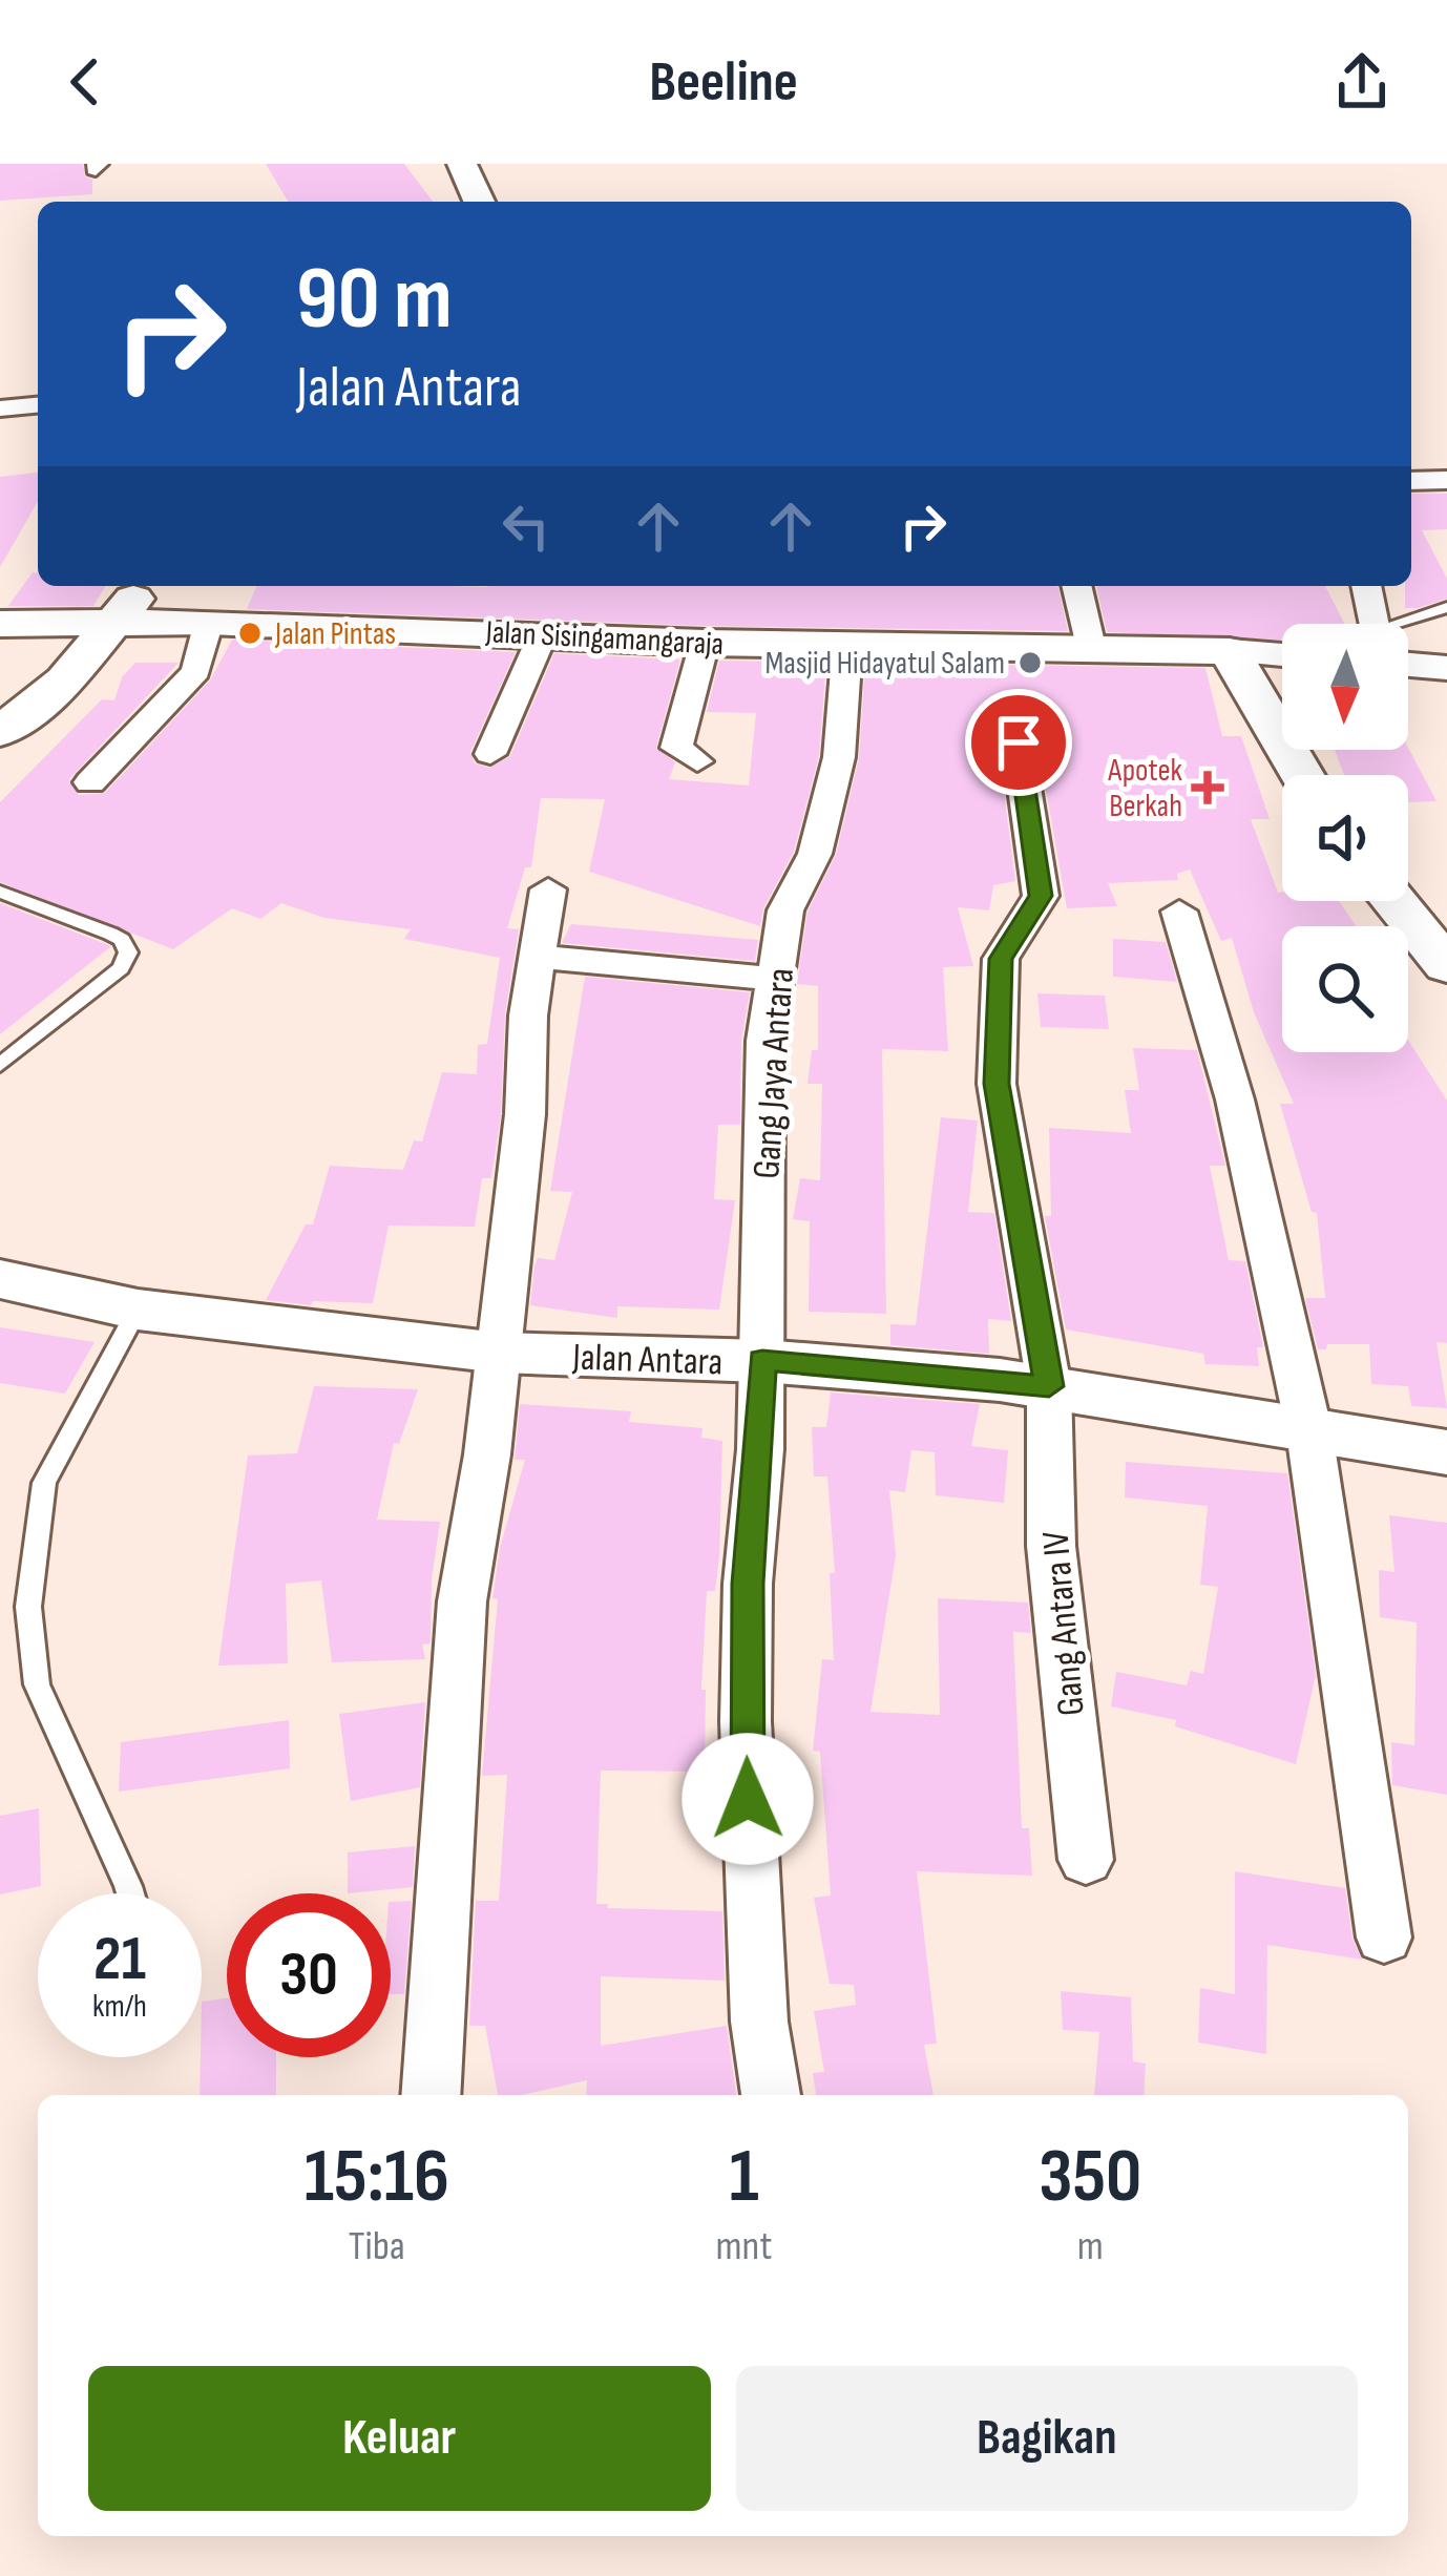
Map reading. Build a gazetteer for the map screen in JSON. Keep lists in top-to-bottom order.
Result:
{
  "streets": {
    "main road": ["Jalan Sisingamangaraja"],
    "street": ["Gang Jaya Antara", "Jalan Antara", "Gang Antara IV"]
  },
  "crossings": [
    ["Jalan Sisingamangaraja", "Gang Jaya Antara"],
    ["Gang Jaya Antara", "Jalan Antara"],
    ["Jalan Antara", "Gang Antara IV"]
  ],
  "places": {
    "other": ["Jalan Pintas", "Masjid Hidayatul Salam"],
    "health": ["Apotek Berkah"]
  },
  "north": "bottom",
  "page": {
    "header": "Beeline",
    "turn": ["90 m", "Jalan Antara"],
    "speed": "21 km/h",
    "limit": "30",
    "eta": [
      "15:16",
      "Tiba",
      "1",
      "mnt",
      "350",
      "m"
    ],
    "buttons": ["Keluar", "Bagikan"]
  }
}
